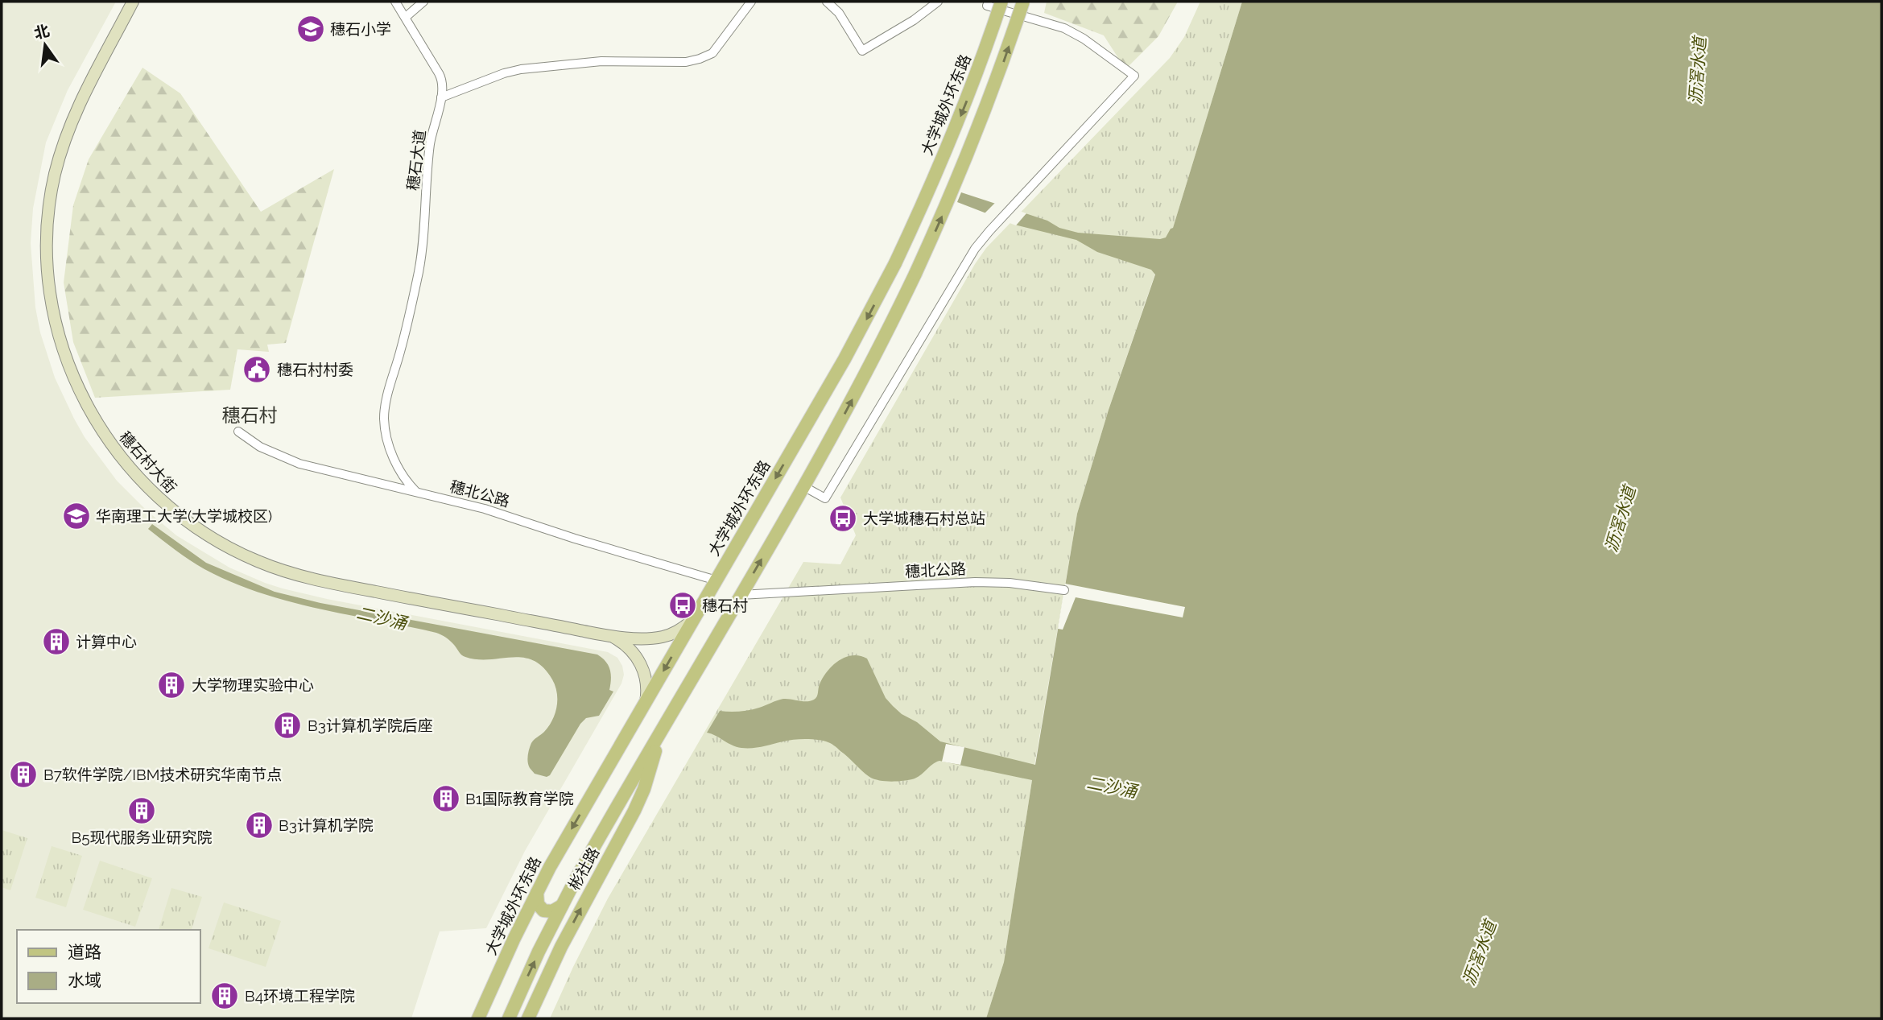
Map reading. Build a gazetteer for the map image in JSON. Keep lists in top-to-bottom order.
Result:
{
  "streets": {
    "main road": ["大学城外环东路", "彬社路"],
    "street": ["穗石大道", "穗石村大街", "穗北公路"]
  },
  "crossings": [
    ["大学城外环东路", "穗石村大街"],
    ["大学城外环东路", "穗北公路"],
    ["穗石大道", "穗北公路"]
  ],
  "districts": ["穗石村"],
  "water": ["沥滘水道", "二沙涌"],
  "places": {
    "school or university": ["穗石小学", "华南理工大学(大学城校区)"],
    "public building": ["穗石村村委"],
    "bus stop": ["大学城穗石村总站", "穗石村"],
    "building": [
      "计算中心",
      "大学物理实验中心",
      "B3计算机学院后座",
      "B7软件学院/IBM技术研究华南节点",
      "B1国际教育学院",
      "B5现代服务业研究院",
      "B3计算机学院",
      "B4环境工程学院"
    ]
  },
  "legend": ["道路", "水域"],
  "north": "top"
}
